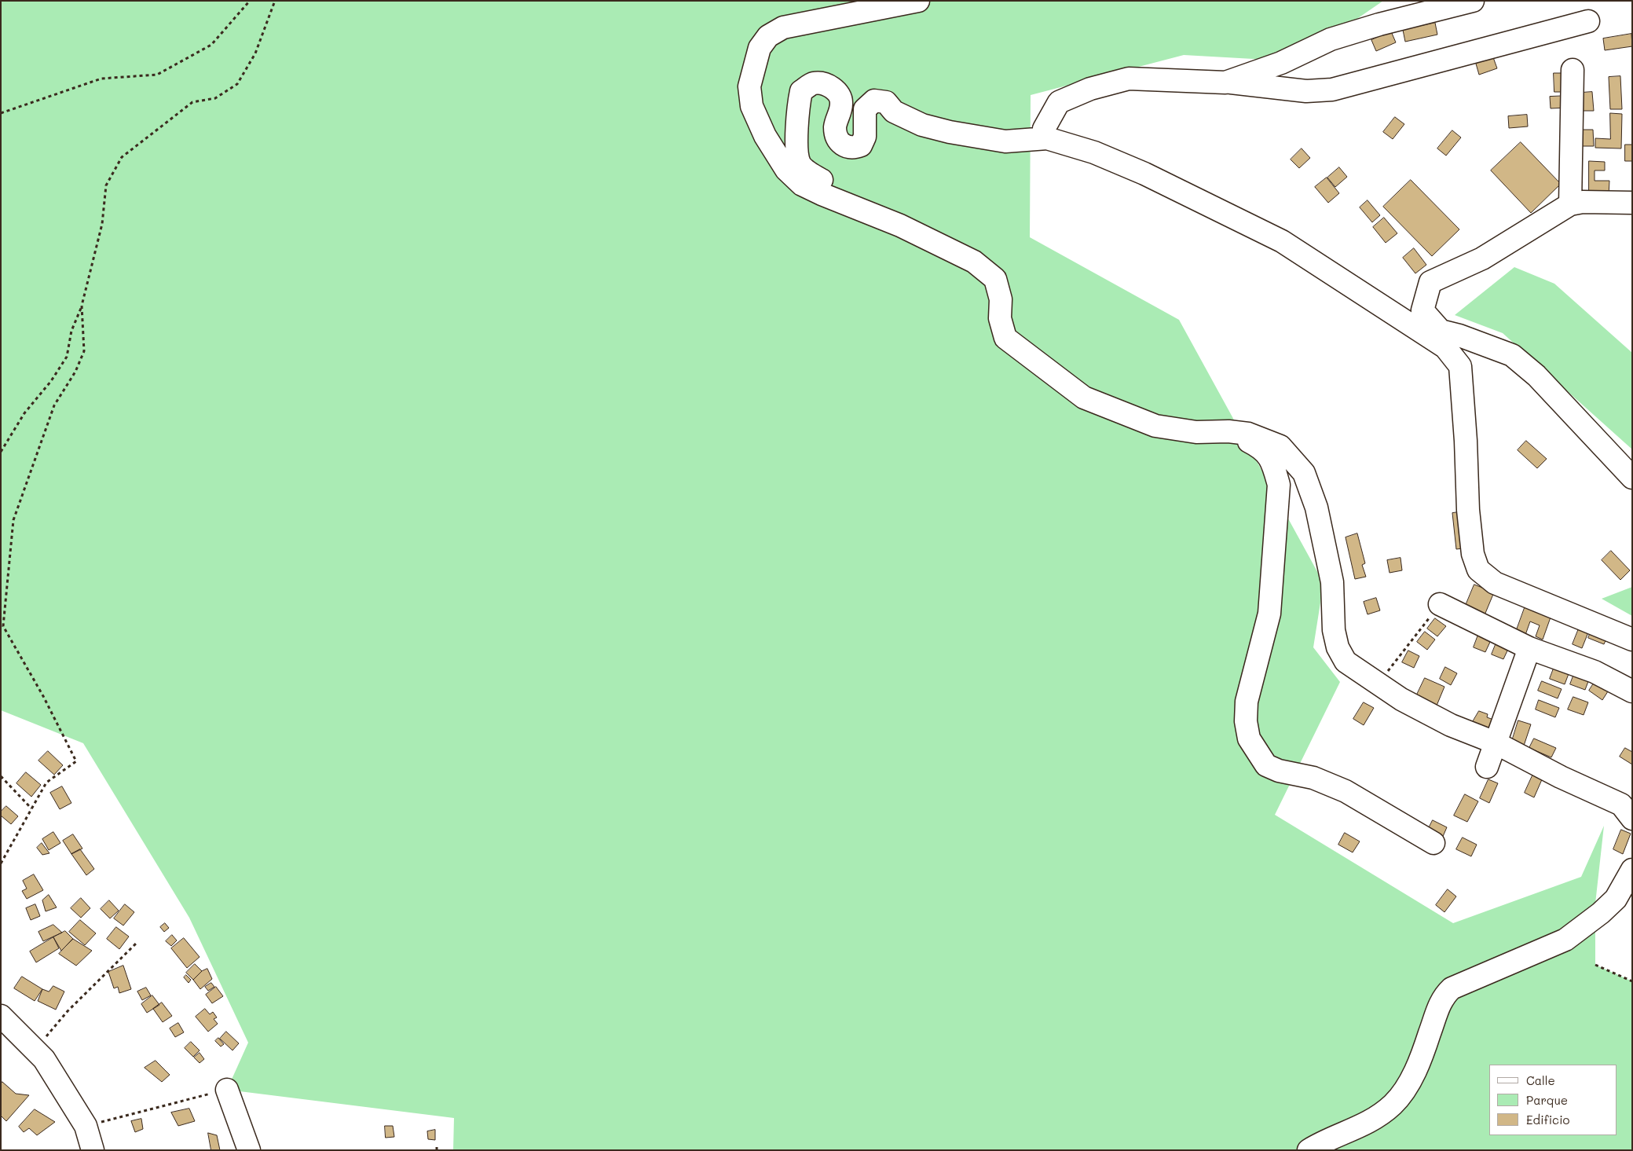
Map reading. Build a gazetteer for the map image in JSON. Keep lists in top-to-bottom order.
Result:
{
  "legend": ["Calle", "Parque", "Edificio"]
}
